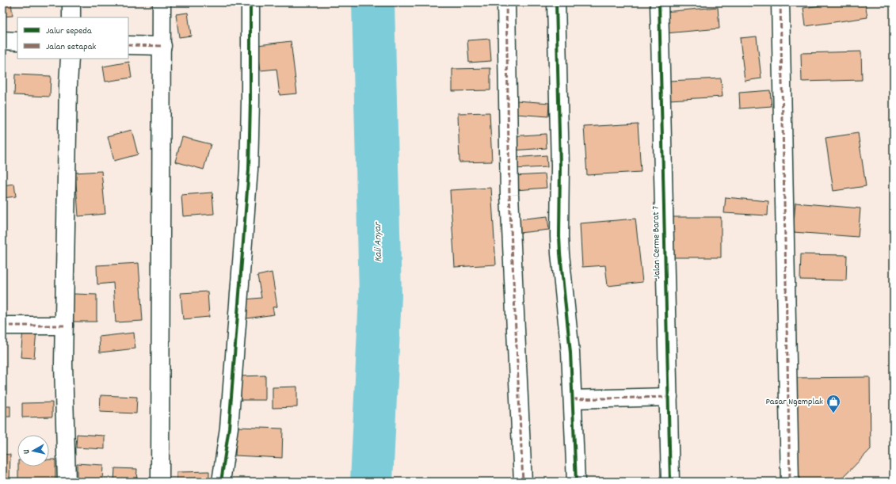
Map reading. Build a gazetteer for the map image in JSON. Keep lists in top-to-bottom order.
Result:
{
  "streets": {
    "street": ["Jalan Cerme Barat 7"]
  },
  "water": ["Kali Anyar"],
  "places": {
    "shop": ["Pasar Ngemplak"]
  },
  "legend": ["Jalur sepeda", "Jalan setapak"],
  "north": "left"
}
